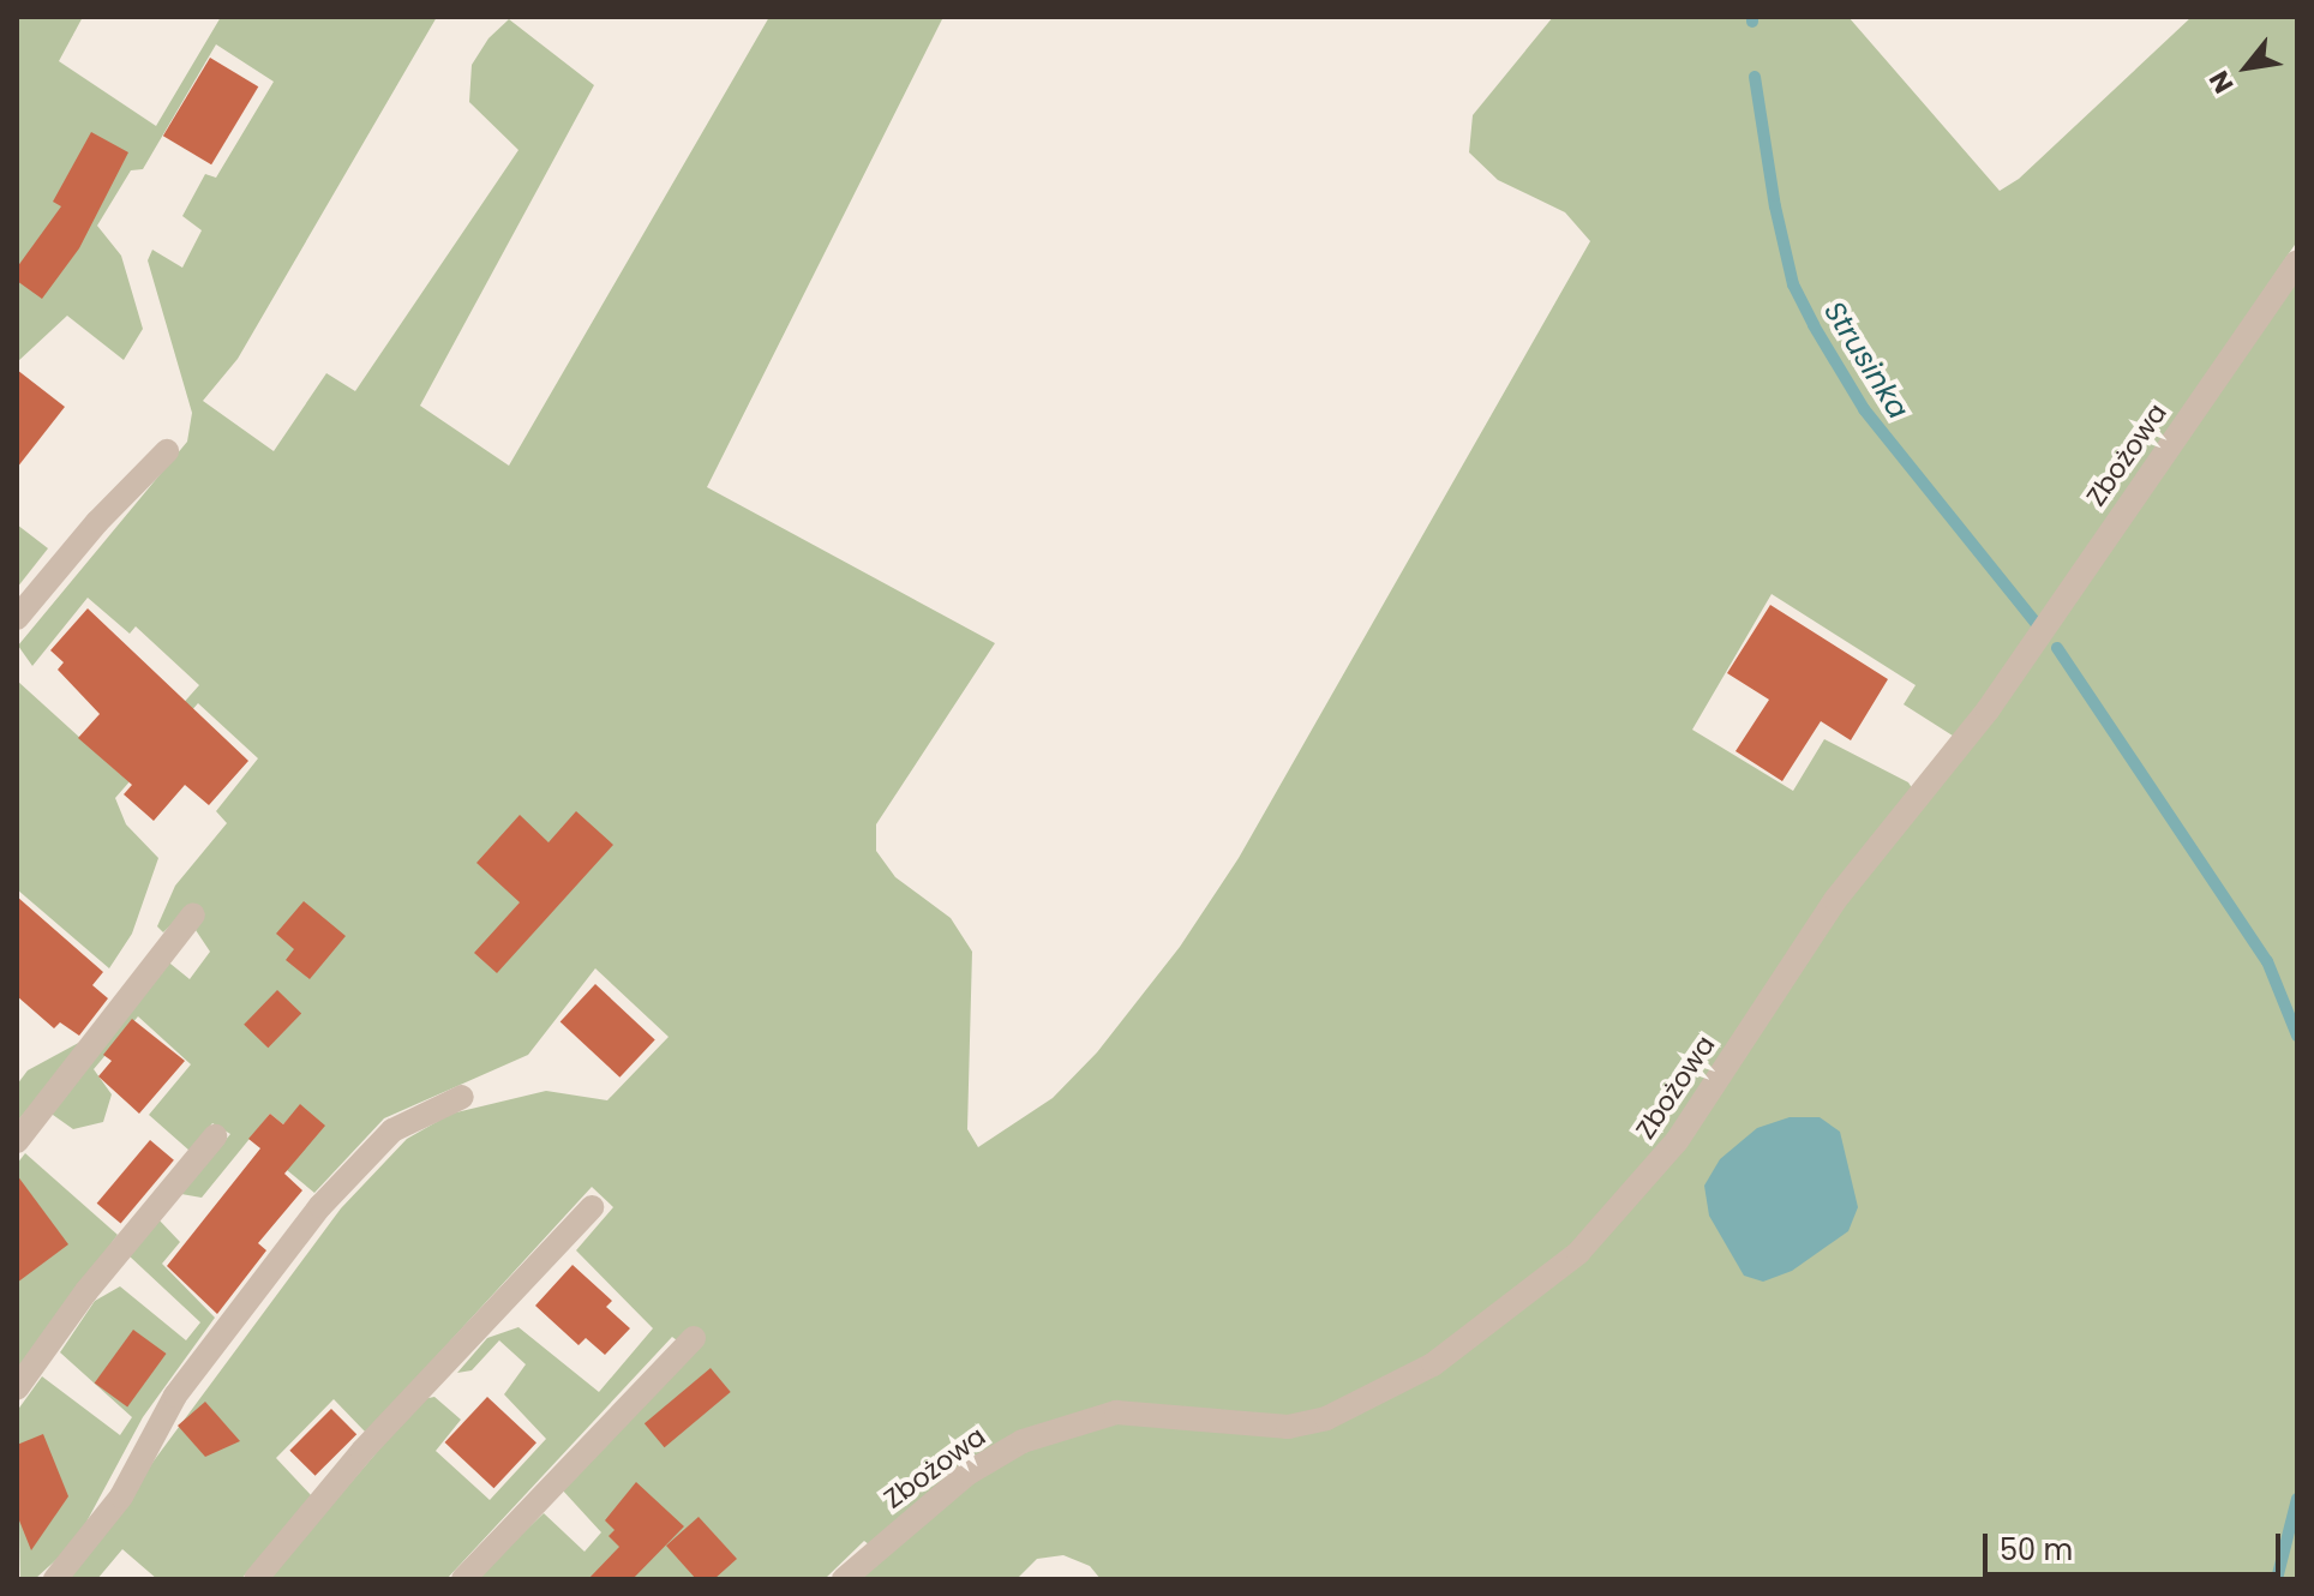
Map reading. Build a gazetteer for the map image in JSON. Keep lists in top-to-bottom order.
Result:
{
  "streets": {
    "street": ["Zbożowa"]
  },
  "water": ["Strusinka"],
  "scale_bar": "50 m",
  "north": "bottom left"
}
